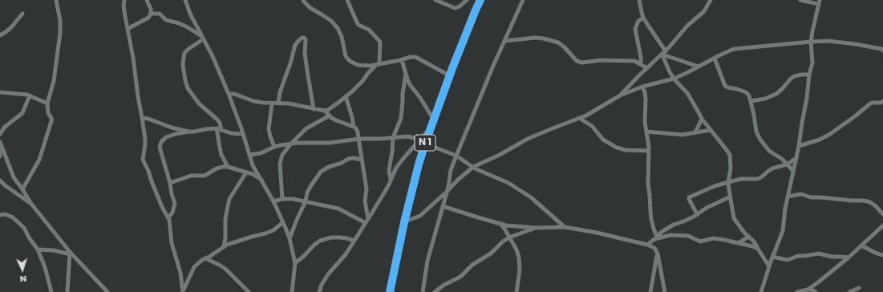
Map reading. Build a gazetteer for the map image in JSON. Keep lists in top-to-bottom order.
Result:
{
  "streets": {
    "highway": ["N 1"]
  },
  "north": "bottom"
}
